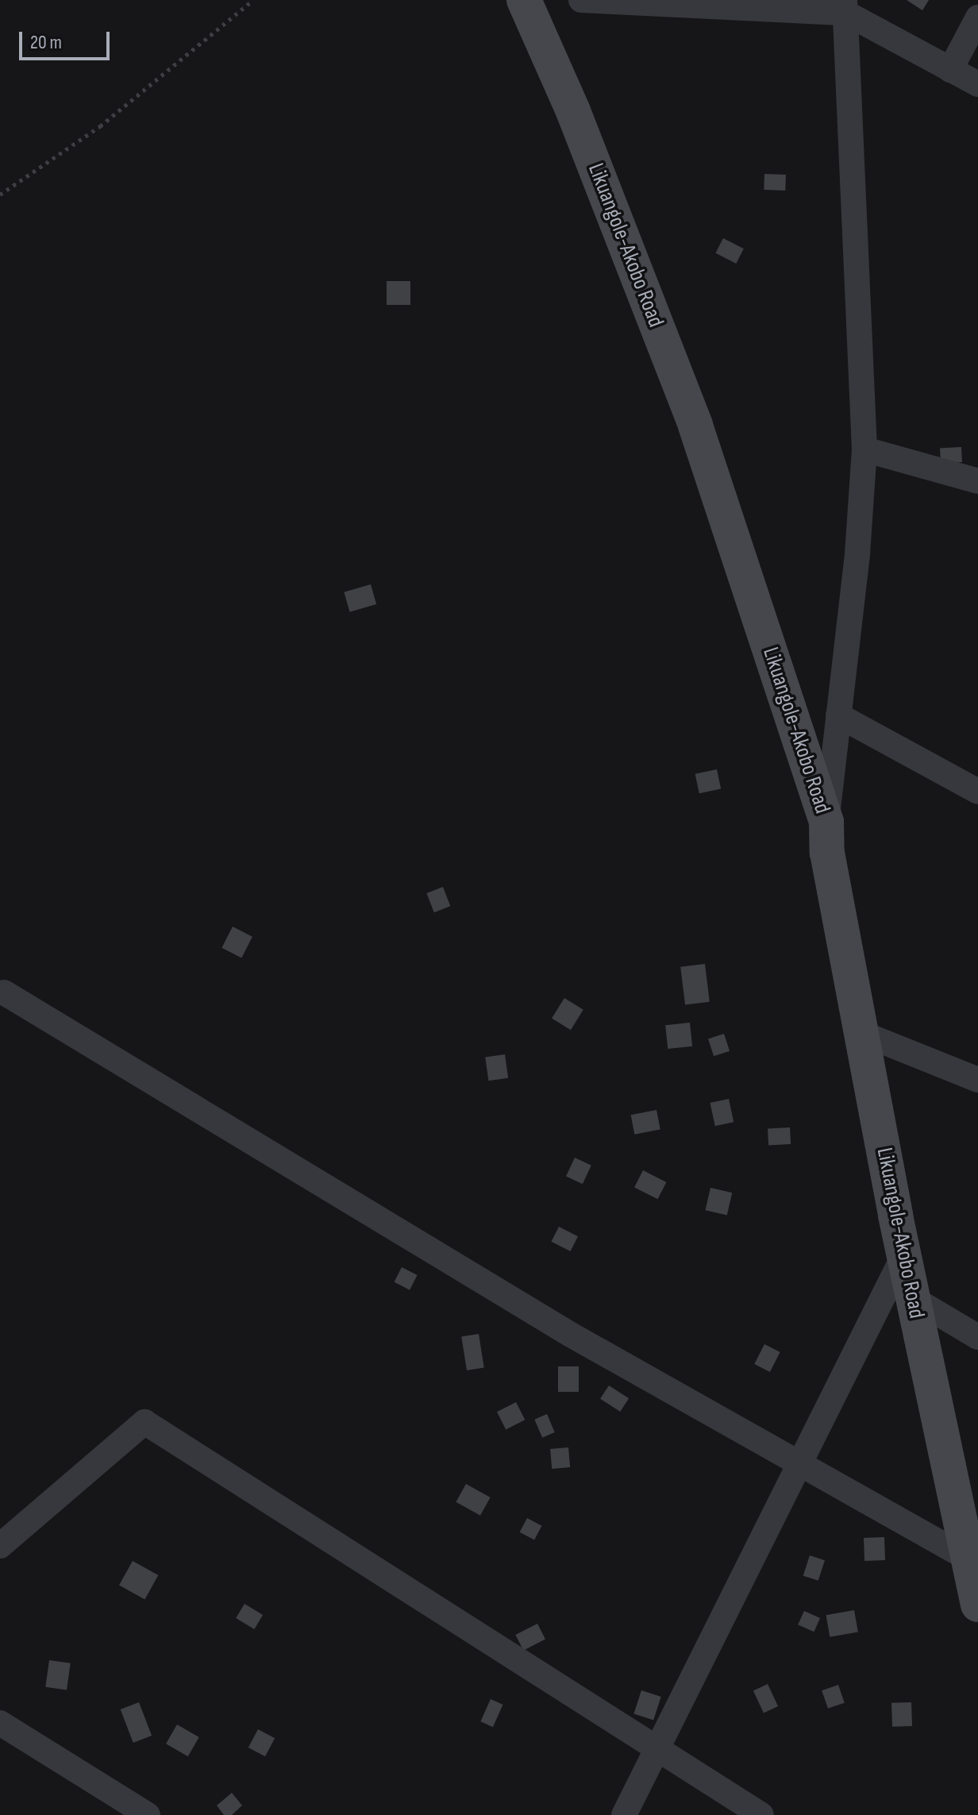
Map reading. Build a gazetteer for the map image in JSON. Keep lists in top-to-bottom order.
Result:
{
  "streets": {
    "street": ["Likuangole-Akobo Road"]
  },
  "scale_bar": "20 m"
}
